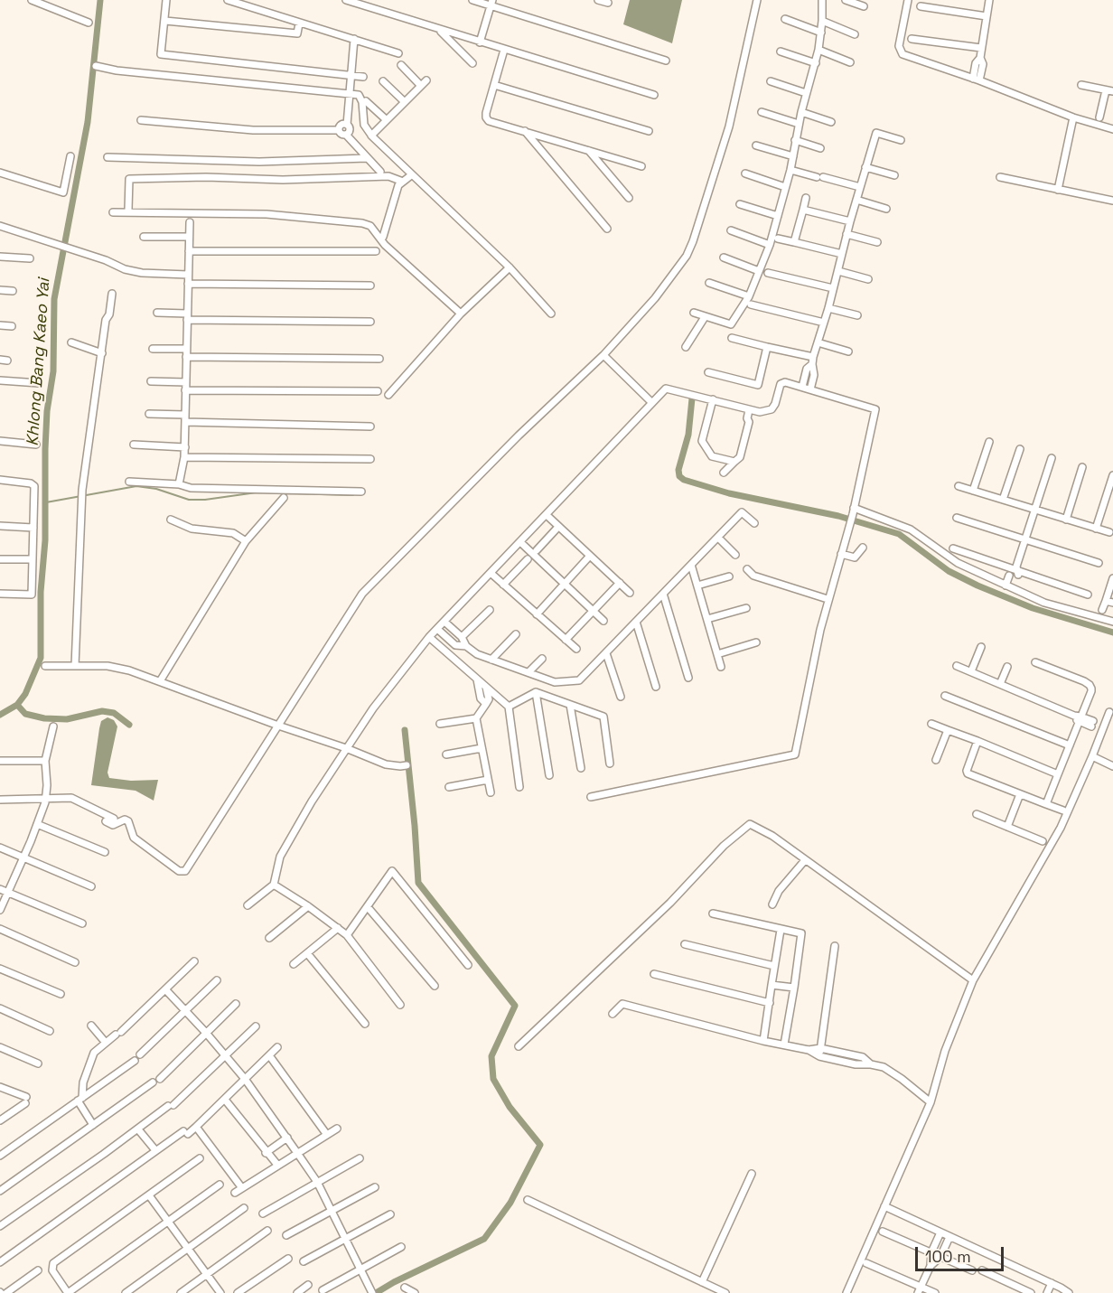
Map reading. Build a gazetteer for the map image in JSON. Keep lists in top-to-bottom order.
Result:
{
  "water": ["Khlong Bang Kaeo Yai"],
  "scale_bar": "100 m"
}
